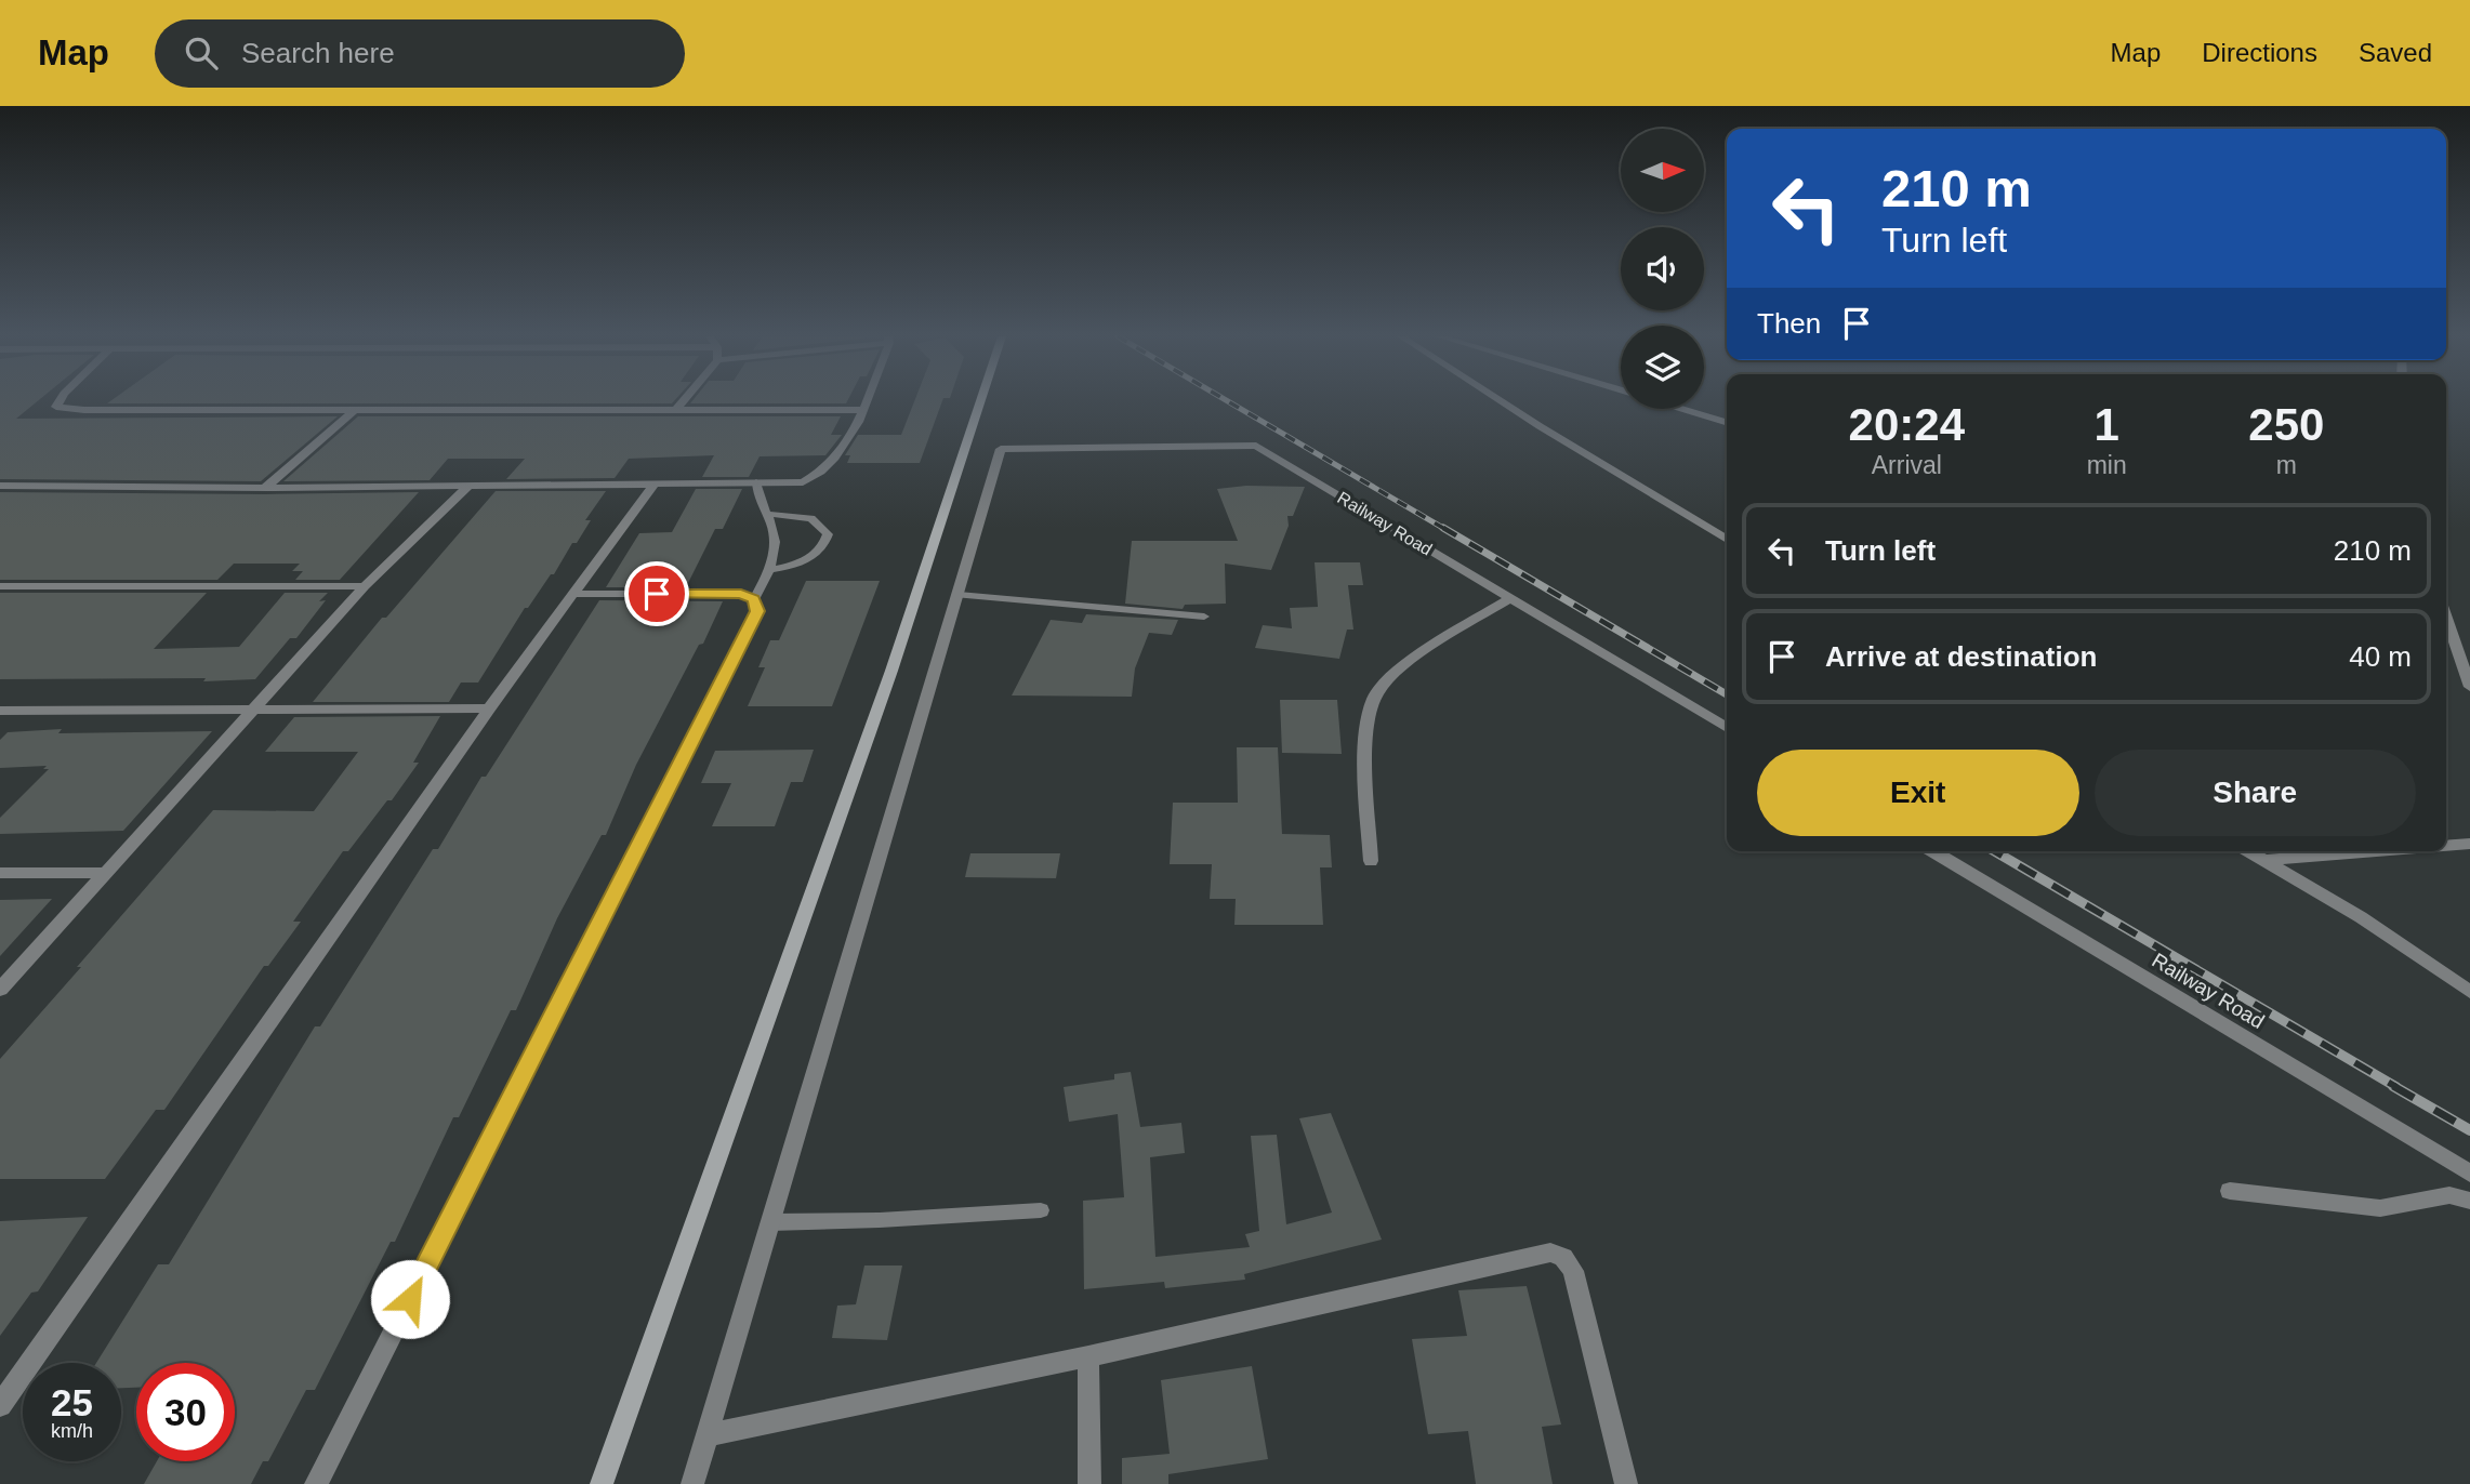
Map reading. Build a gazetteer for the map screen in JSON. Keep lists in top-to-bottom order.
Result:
{
  "streets": {
    "street": ["Railway Road"]
  },
  "north": "right",
  "page": {
    "header": "Map",
    "search": "Search here",
    "nav": ["Map", "Directions", "Saved"],
    "turn": ["210 m", "Turn left"],
    "then": "Then",
    "eta": [
      "20:24",
      "Arrival",
      "1",
      "min",
      "250",
      "m"
    ],
    "list": [
      {
        "name": "Turn left",
        "value": "210 m"
      },
      {
        "name": "Arrive at destination",
        "value": "40 m"
      }
    ],
    "buttons": ["Exit", "Share"],
    "speed": "25 km/h",
    "limit": "30"
  }
}
